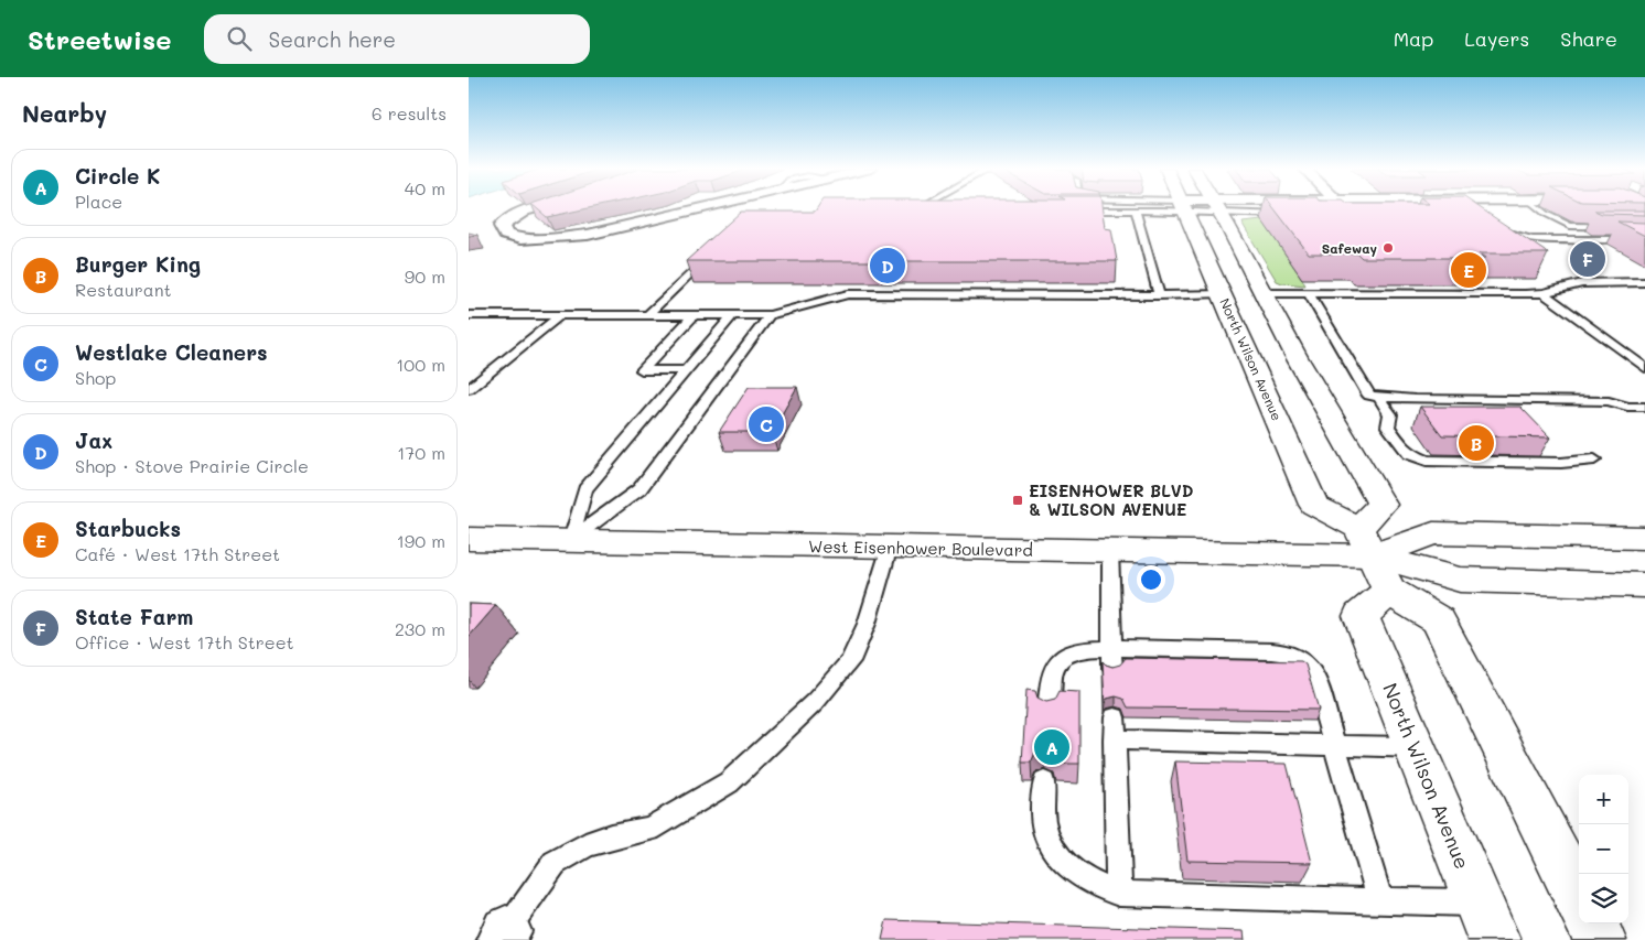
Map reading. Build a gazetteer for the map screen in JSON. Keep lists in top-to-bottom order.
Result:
{
  "streets": {
    "main road": ["North Wilson Avenue", "West Eisenhower Boulevard"]
  },
  "crossings": [
    ["North Wilson Avenue", "West Eisenhower Boulevard"]
  ],
  "places": {
    "other": ["Safeway"],
    "transit": ["EISENHOWER BLVD & WILSON AVENUE"]
  },
  "page": {
    "header": "Streetwise",
    "search": "Search here",
    "nav": ["Map", "Layers", "Share"],
    "heading": ["Nearby", "6 results"],
    "list": [
      {
        "mark": "A",
        "name": "Circle K",
        "note": "Place",
        "value": "40 m"
      },
      {
        "mark": "B",
        "name": "Burger King",
        "note": "Restaurant",
        "value": "90 m"
      },
      {
        "mark": "C",
        "name": "Westlake Cleaners",
        "note": "Shop",
        "value": "100 m"
      },
      {
        "mark": "D",
        "name": "Jax",
        "note": "Shop · Stove Prairie Circle",
        "value": "170 m"
      },
      {
        "mark": "E",
        "name": "Starbucks",
        "note": "Café · West 17th Street",
        "value": "190 m"
      },
      {
        "mark": "F",
        "name": "State Farm",
        "note": "Office · West 17th Street",
        "value": "230 m"
      }
    ],
    "pins": [
      "F",
      "D",
      "E",
      "C",
      "B",
      "A"
    ],
    "map_buttons": ["+", "−"]
  }
}
